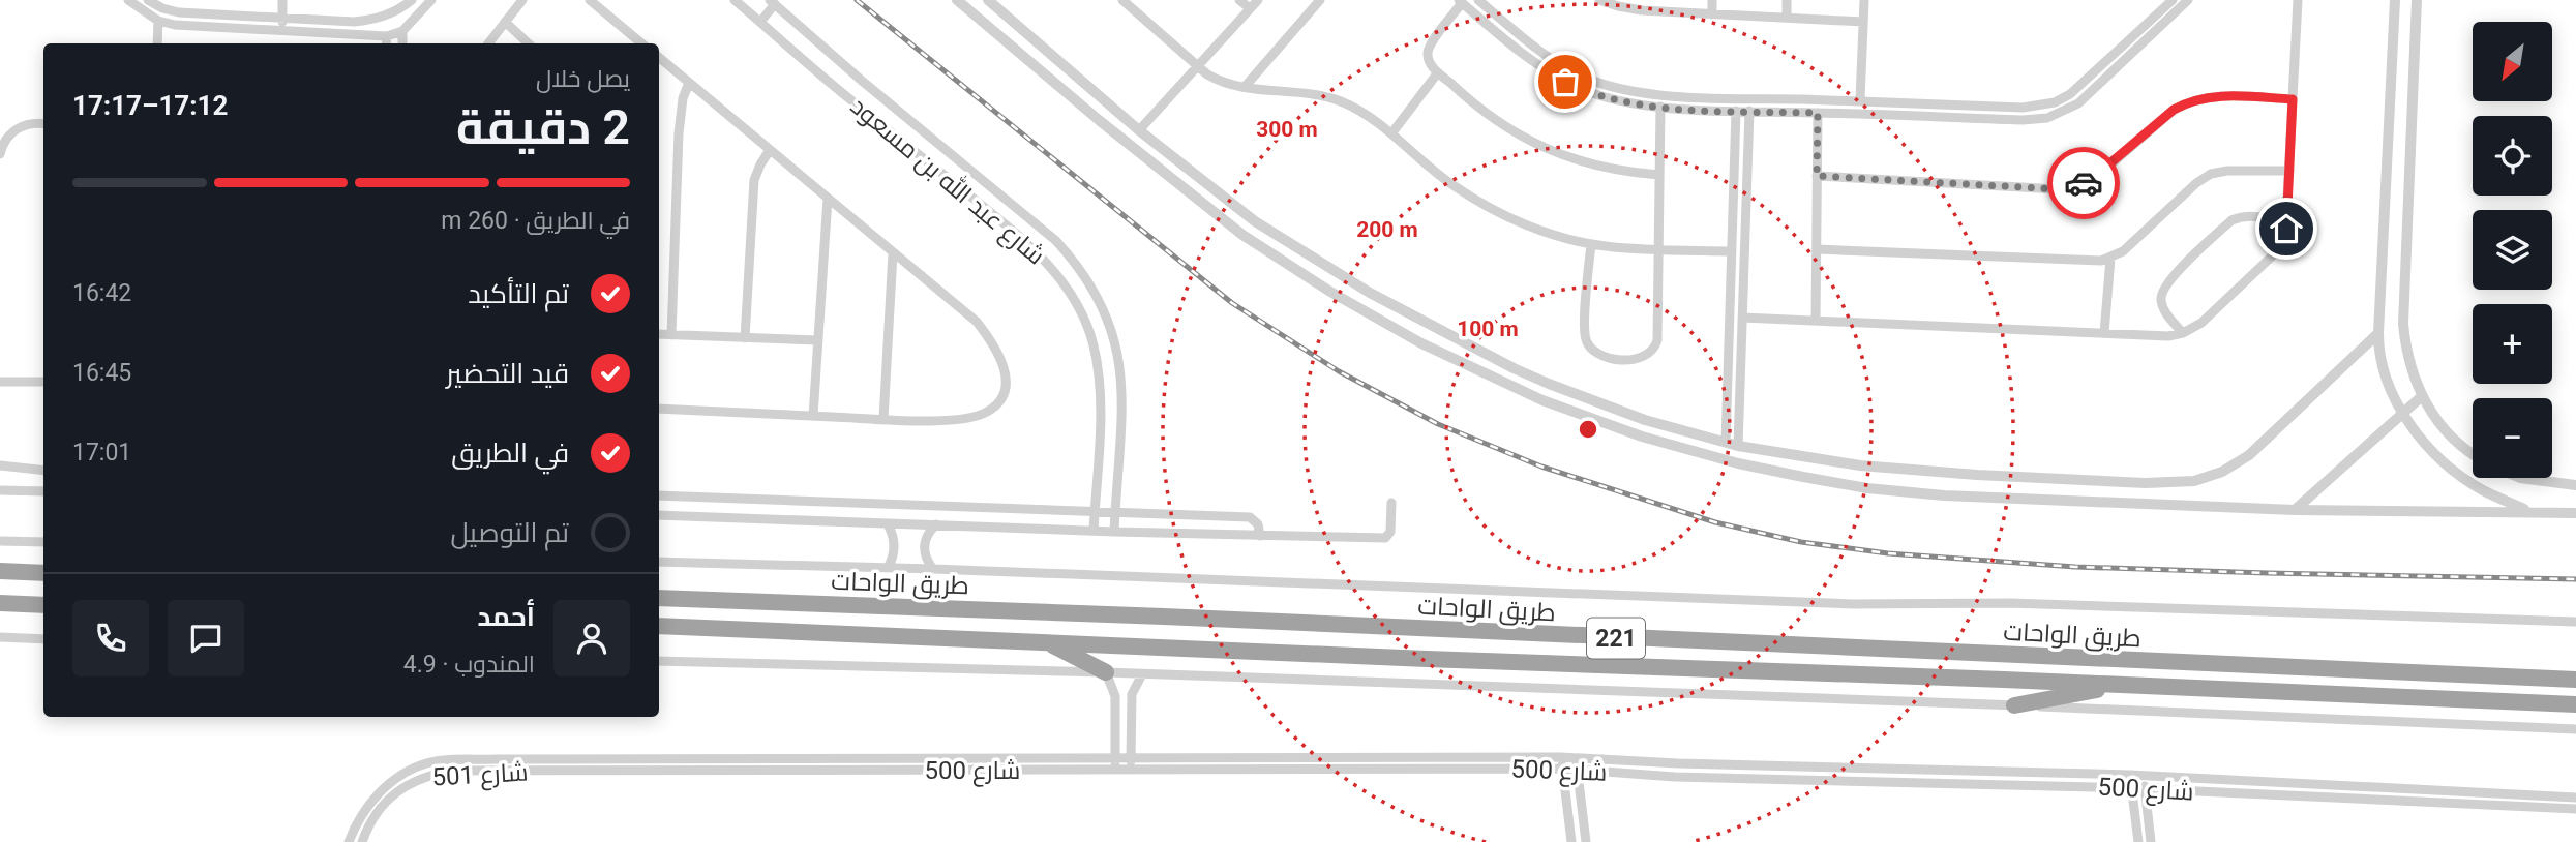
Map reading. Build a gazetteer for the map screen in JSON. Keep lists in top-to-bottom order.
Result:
{
  "streets": {
    "highway": ["طريق الواحات", "221"],
    "street": ["شارع عبد الله بن مسعود", "شارع 500", "شارع 501"]
  },
  "crossings": [
    ["شارع 500", "شارع 501"]
  ],
  "north": "bottom left",
  "page": {
    "map_buttons": ["+", "−"],
    "heading": ["2 دقيقة", "يصل خلال", "17:12–17:17"],
    "panel": ["أحمد", "المندوب · 4.9"],
    "bar": "في الطريق · 260 m",
    "list": [
      ["تم التأكيد", "16:42"],
      ["قيد التحضير", "16:45"],
      ["في الطريق", "17:01"],
      "تم التوصيل"
    ]
  },
  "rings": ["300 m", "200 m", "100 m"]
}
